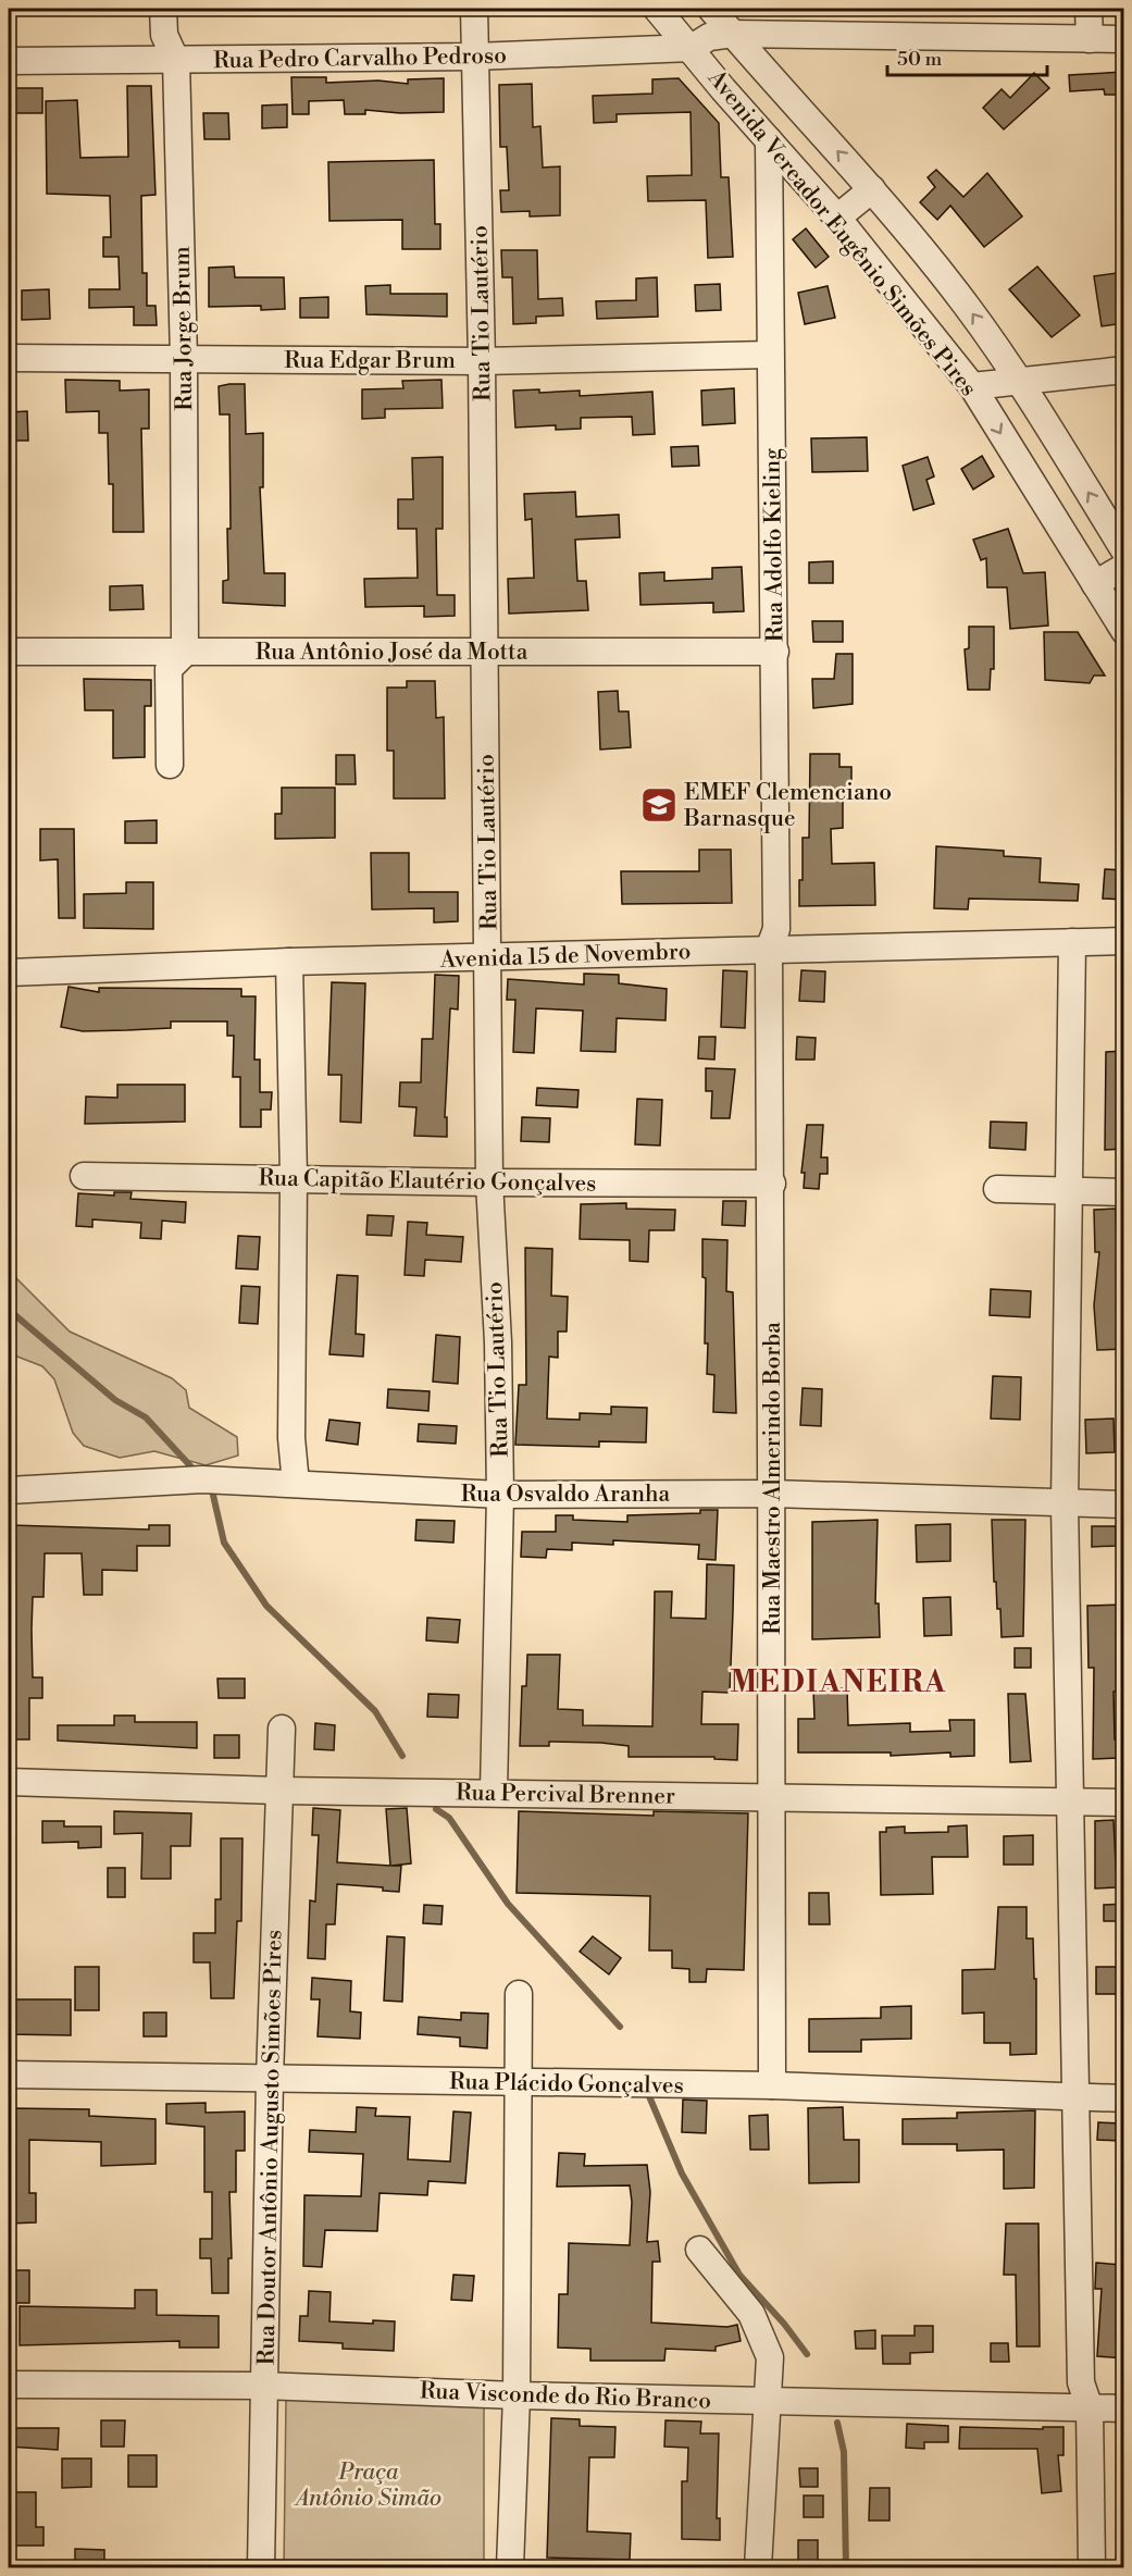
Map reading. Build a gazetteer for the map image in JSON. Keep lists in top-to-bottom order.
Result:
{
  "streets": {
    "street": [
      "Rua Pedro Carvalho Pedroso",
      "Avenida Vereador Eugênio Simões Pires",
      "Rua Tio Lautério",
      "Rua Jorge Brum",
      "Rua Edgar Brum",
      "Rua Adolfo Kieling",
      "Rua Antônio José da Motta",
      "Avenida 15 de Novembro",
      "Rua Capitão Elautério Gonçalves",
      "Rua Maestro Almerindo Borba",
      "Rua Osvaldo Aranha",
      "Rua Percival Brenner",
      "Rua Plácido Gonçalves",
      "Rua Doutor Antônio Augusto Simões Pires",
      "Rua Visconde do Rio Branco"
    ]
  },
  "crossings": [
    ["Rua Pedro Carvalho Pedroso", "Avenida Vereador Eugênio Simões Pires"],
    ["Rua Pedro Carvalho Pedroso", "Rua Tio Lautério"],
    ["Rua Pedro Carvalho Pedroso", "Rua Jorge Brum"],
    ["Avenida Vereador Eugênio Simões Pires", "Rua Adolfo Kieling"],
    ["Rua Tio Lautério", "Rua Edgar Brum"],
    ["Rua Tio Lautério", "Rua Antônio José da Motta"],
    ["Rua Tio Lautério", "Avenida 15 de Novembro"],
    ["Rua Tio Lautério", "Rua Capitão Elautério Gonçalves"],
    ["Rua Tio Lautério", "Rua Osvaldo Aranha"],
    ["Rua Tio Lautério", "Rua Percival Brenner"],
    ["Rua Jorge Brum", "Rua Edgar Brum"],
    ["Rua Jorge Brum", "Rua Antônio José da Motta"],
    ["Rua Edgar Brum", "Rua Adolfo Kieling"],
    ["Rua Adolfo Kieling", "Rua Antônio José da Motta"],
    ["Rua Adolfo Kieling", "Avenida 15 de Novembro"],
    ["Rua Adolfo Kieling", "Rua Maestro Almerindo Borba"],
    ["Avenida 15 de Novembro", "Rua Maestro Almerindo Borba"],
    ["Rua Capitão Elautério Gonçalves", "Rua Maestro Almerindo Borba"],
    ["Rua Maestro Almerindo Borba", "Rua Osvaldo Aranha"],
    ["Rua Maestro Almerindo Borba", "Rua Percival Brenner"],
    ["Rua Maestro Almerindo Borba", "Rua Plácido Gonçalves"],
    ["Rua Percival Brenner", "Rua Doutor Antônio Augusto Simões Pires"],
    ["Rua Plácido Gonçalves", "Rua Doutor Antônio Augusto Simões Pires"],
    ["Rua Doutor Antônio Augusto Simões Pires", "Rua Visconde do Rio Branco"]
  ],
  "districts": ["MEDIANEIRA"],
  "parks": ["Praça Antônio Simão"],
  "places": {
    "school or university": ["EMEF Clemenciano Barnasque"]
  },
  "scale_bar": "50 m"
}
